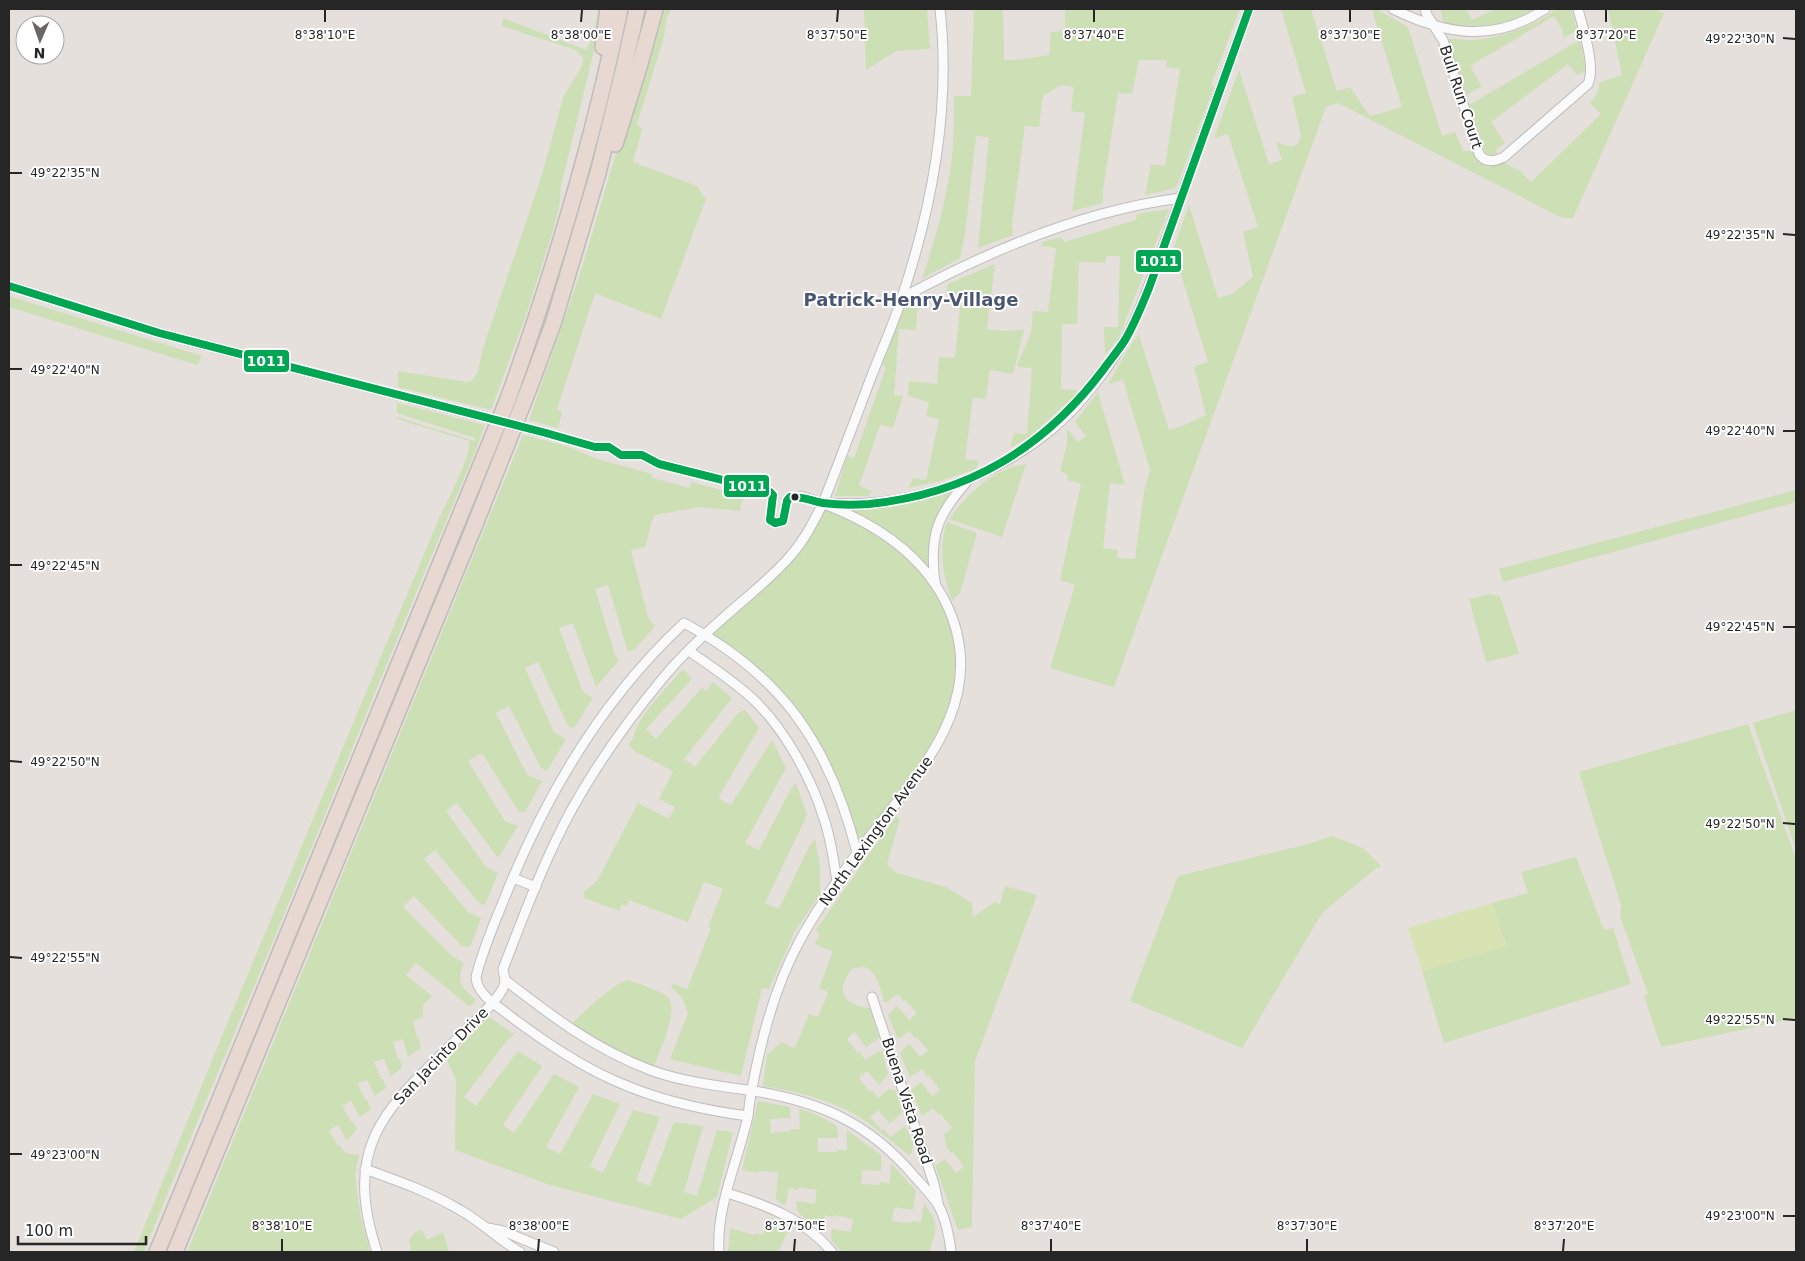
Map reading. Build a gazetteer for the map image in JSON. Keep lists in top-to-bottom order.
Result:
{
  "streets": {
    "street": [
      "Bull Run Court",
      "North Lexington Avenue",
      "San Jacinto Drive",
      "Buena Vista Road"
    ]
  },
  "districts": ["Patrick-Henry-Village"],
  "lines": ["transit line 1011"],
  "scale_bar": "100 m",
  "north": "bottom",
  "coordinates": [
    "8°38'10\"E",
    "8°38'00\"E",
    "8°37'50\"E",
    "8°37'40\"E",
    "8°37'30\"E",
    "8°37'20\"E",
    "49°22'30\"N",
    "49°22'35\"N",
    "49°22'40\"N",
    "49°22'45\"N",
    "49°22'50\"N",
    "49°22'55\"N",
    "49°23'00\"N"
  ]
}
